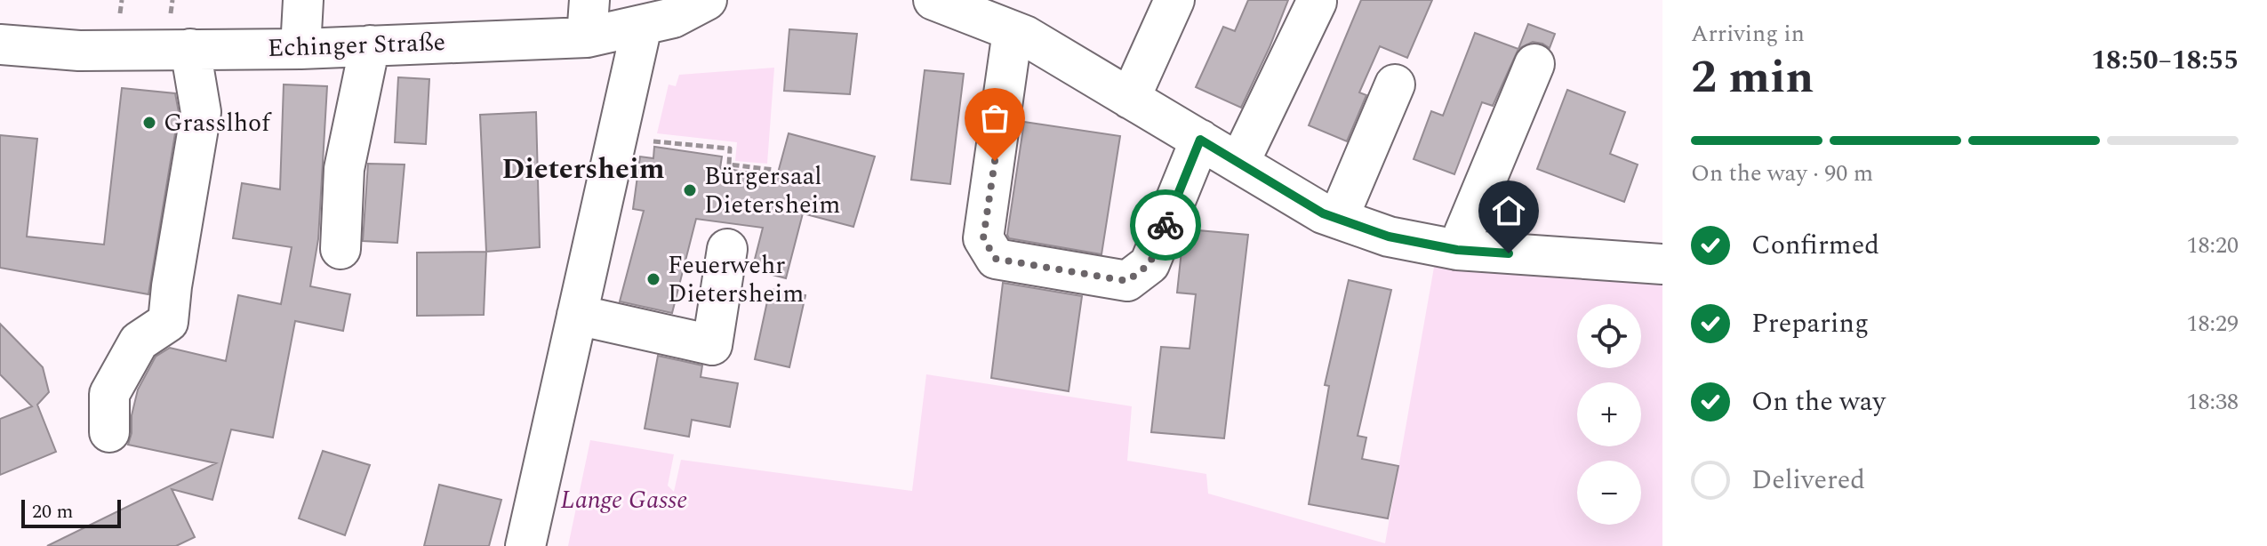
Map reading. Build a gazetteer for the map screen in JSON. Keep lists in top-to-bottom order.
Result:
{
  "streets": {
    "street": ["Echinger Straße"]
  },
  "districts": ["Dietersheim"],
  "parks": ["Lange Gasse"],
  "places": ["Grasslhof", "Bürgersaal Dietersheim", "Feuerwehr Dietersheim"],
  "scale_bar": "20 m",
  "page": {
    "heading": ["2 min", "Arriving in", "18:50–18:55"],
    "bar": "On the way · 90 m",
    "list": [
      ["Confirmed", "18:20"],
      ["Preparing", "18:29"],
      ["On the way", "18:38"],
      "Delivered"
    ],
    "map_buttons": ["+", "−"],
    "scale": "20 m"
  }
}
